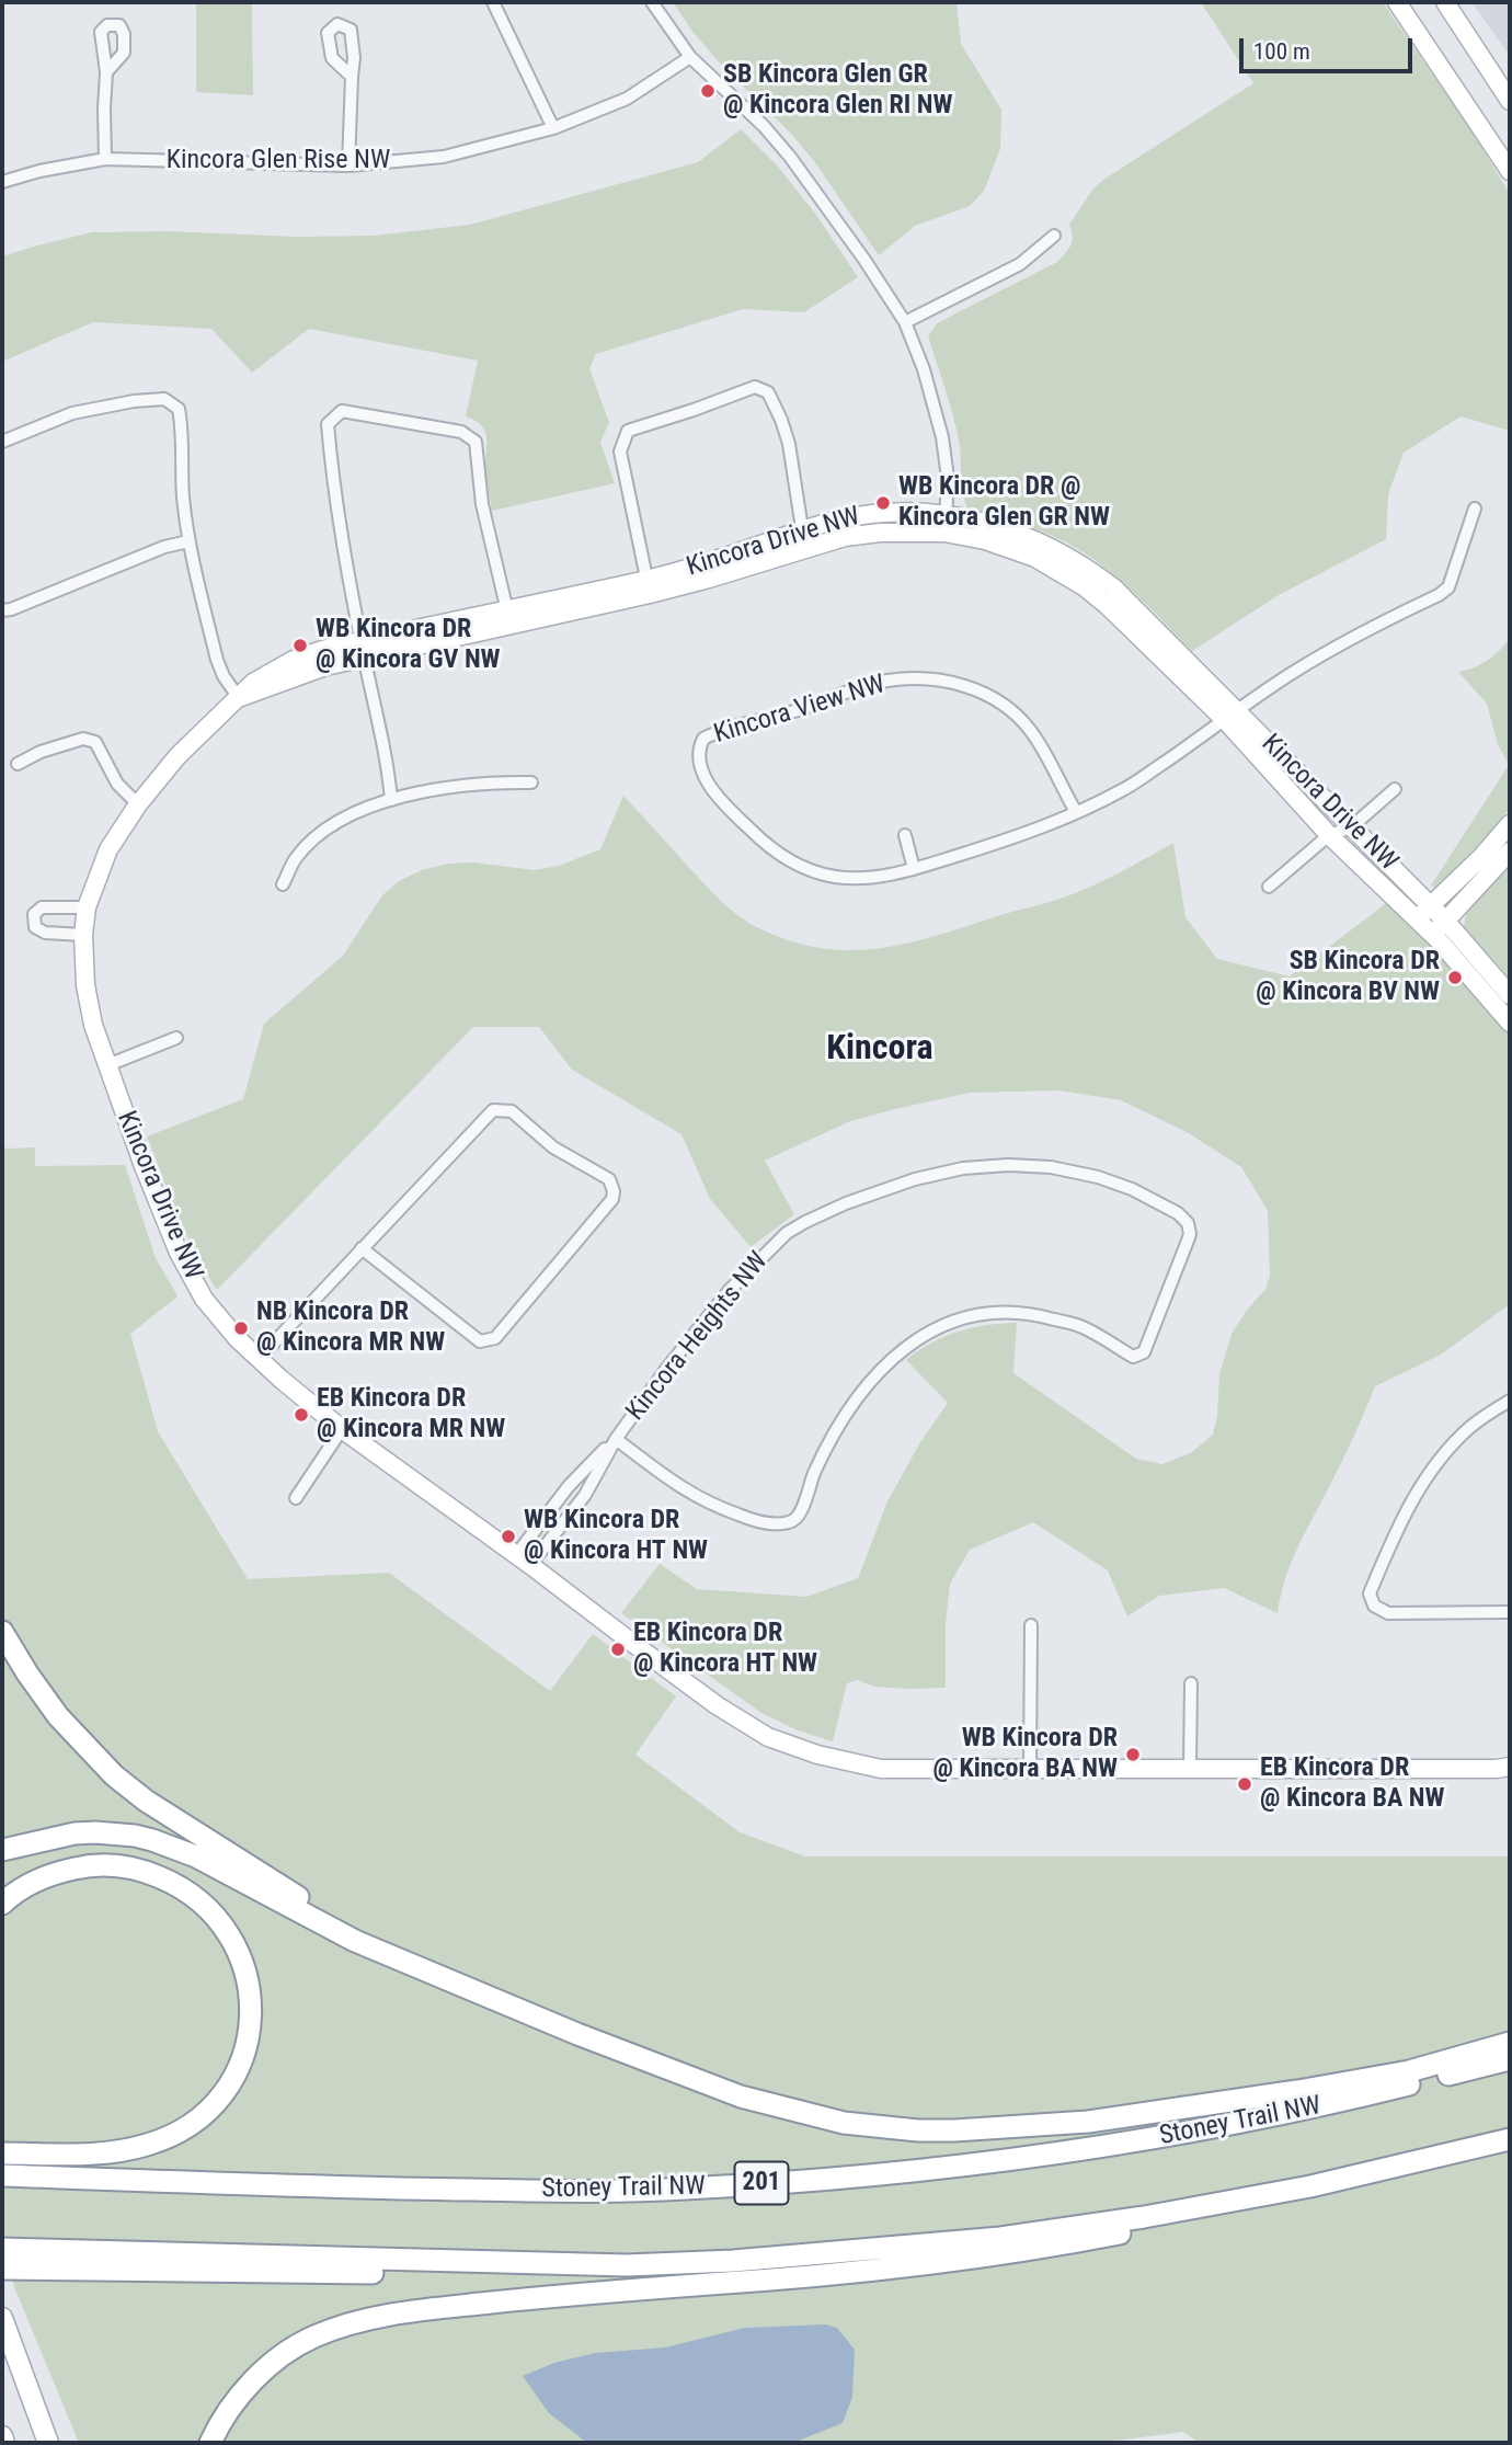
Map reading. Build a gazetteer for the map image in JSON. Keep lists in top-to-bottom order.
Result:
{
  "streets": {
    "highway": ["Stoney Trail NW", "201"],
    "street": [
      "Kincora Glen Rise NW",
      "Kincora Drive NW",
      "Kincora View NW",
      "Kincora Heights NW"
    ]
  },
  "crossings": [
    ["Kincora Drive NW", "Kincora View NW"],
    ["Kincora Drive NW", "Kincora Heights NW"]
  ],
  "districts": ["Kincora"],
  "places": [
    "SB Kincora Glen GR @ Kincora Glen RI NW",
    "WB Kincora DR @ Kincora Glen GR NW",
    "WB Kincora DR @ Kincora GV NW",
    "SB Kincora DR @ Kincora BV NW",
    "NB Kincora DR @ Kincora MR NW",
    "EB Kincora DR @ Kincora MR NW",
    "WB Kincora DR @ Kincora HT NW",
    "EB Kincora DR @ Kincora HT NW",
    "WB Kincora DR @ Kincora BA NW",
    "EB Kincora DR @ Kincora BA NW"
  ],
  "scale_bar": "100 m"
}
